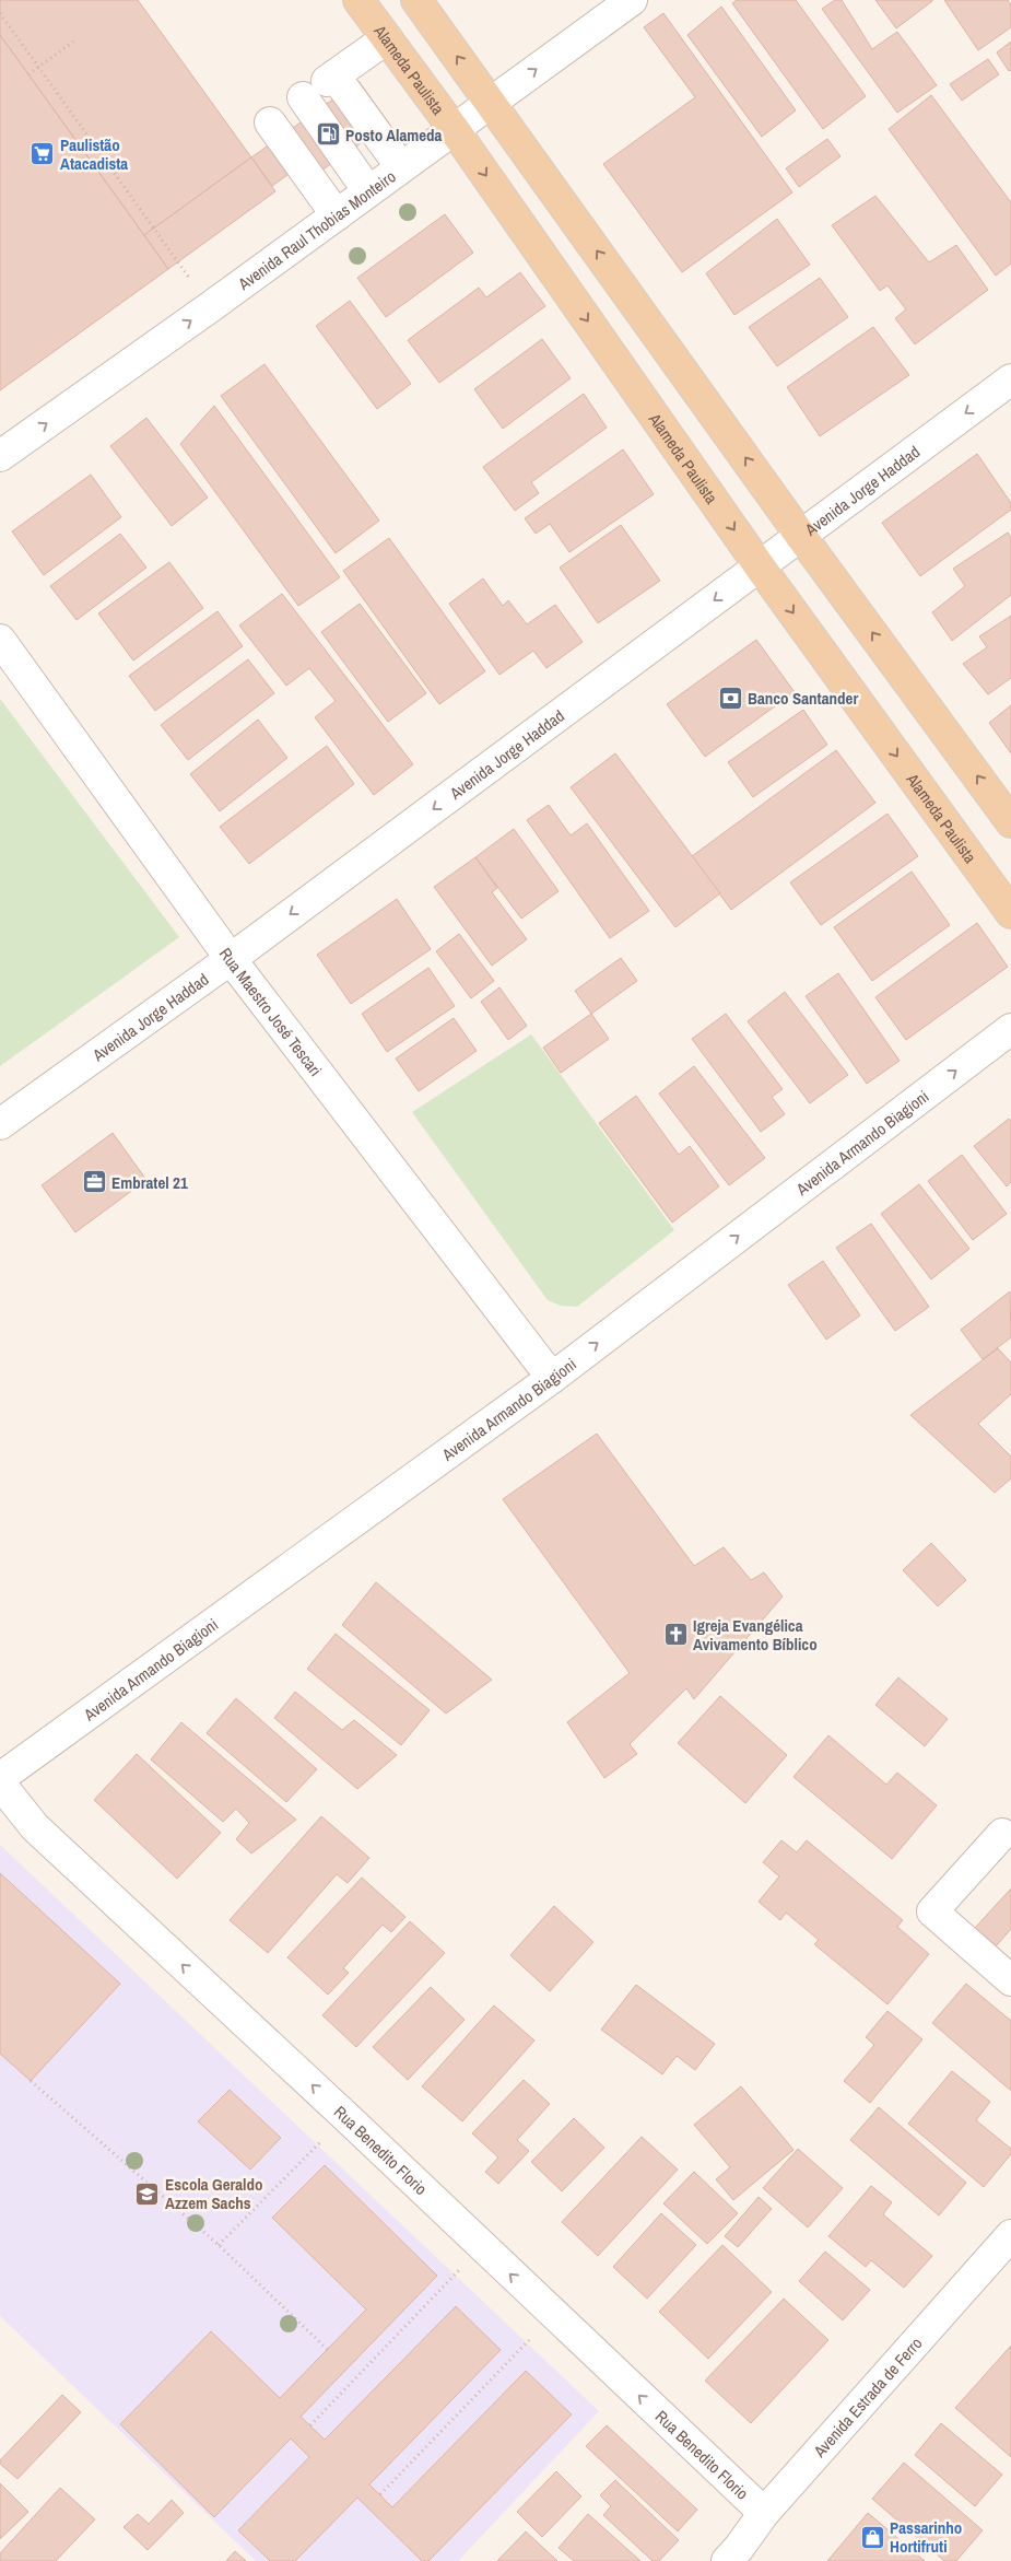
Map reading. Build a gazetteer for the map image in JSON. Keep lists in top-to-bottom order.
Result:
{
  "streets": {
    "main road": ["Alameda Paulista"],
    "street": [
      "Avenida Raul Thobias Monteiro",
      "Avenida Jorge Haddad",
      "Rua Maestro José Tescari",
      "Avenida Armando Biagioni",
      "Rua Benedito Florio",
      "Avenida Estrada de Ferro"
    ]
  },
  "crossings": [
    ["Alameda Paulista", "Avenida Raul Thobias Monteiro"],
    ["Alameda Paulista", "Avenida Jorge Haddad"],
    ["Avenida Jorge Haddad", "Rua Maestro José Tescari"],
    ["Rua Maestro José Tescari", "Avenida Armando Biagioni"],
    ["Rua Benedito Florio", "Avenida Estrada de Ferro"]
  ],
  "one_way": [
    "Avenida Raul Thobias Monteiro",
    "Avenida Jorge Haddad",
    "Avenida Armando Biagioni",
    "Rua Benedito Florio"
  ],
  "places": {
    "fuel station": ["Posto Alameda"],
    "supermarket": ["Paulistão Atacadista"],
    "bank": ["Banco Santander"],
    "office": ["Embratel 21"],
    "church": ["Igreja Evangélica Avivamento Bíblico"],
    "school or university": ["Escola Geraldo Azzem Sachs"],
    "shop": ["Passarinho Hortifruti"]
  }
}
